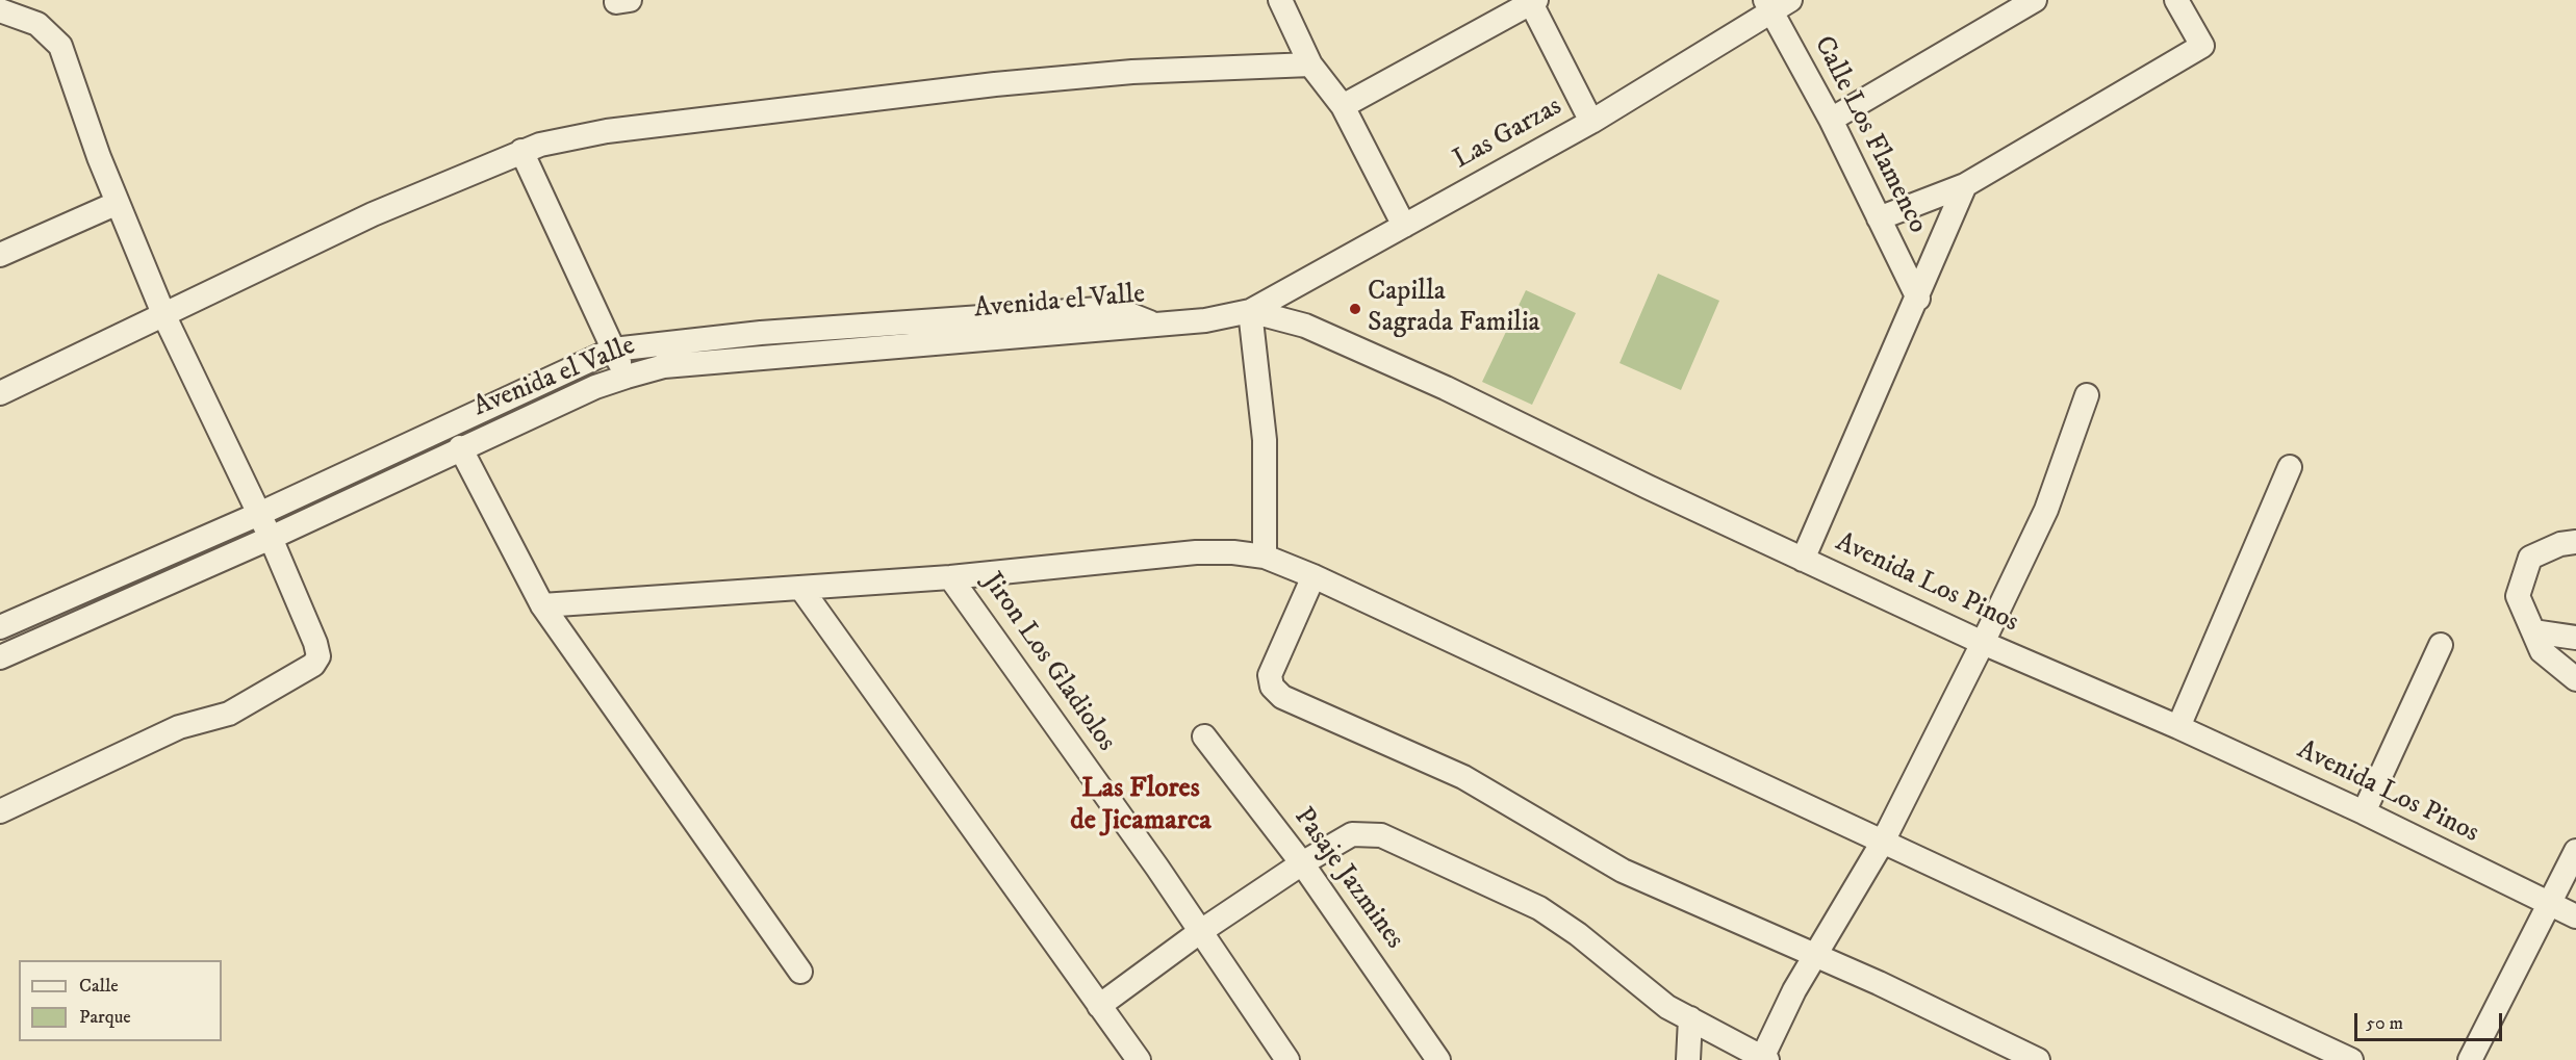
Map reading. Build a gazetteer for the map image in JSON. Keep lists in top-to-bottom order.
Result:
{
  "streets": {
    "street": [
      "Las Garzas",
      "Calle Los Flamenco",
      "Avenida el Valle",
      "Avenida Los Pinos",
      "Jiron Los Gladiolos",
      "Pasaje Jazmines"
    ]
  },
  "crossings": [
    ["Las Garzas", "Calle Los Flamenco"],
    ["Las Garzas", "Avenida el Valle"],
    ["Las Garzas", "Avenida Los Pinos"],
    ["Avenida el Valle", "Avenida Los Pinos"]
  ],
  "districts": ["Las Flores de Jicamarca"],
  "places": ["Capilla Sagrada Familia"],
  "legend": ["Calle", "Parque"],
  "scale_bar": "50 m"
}
